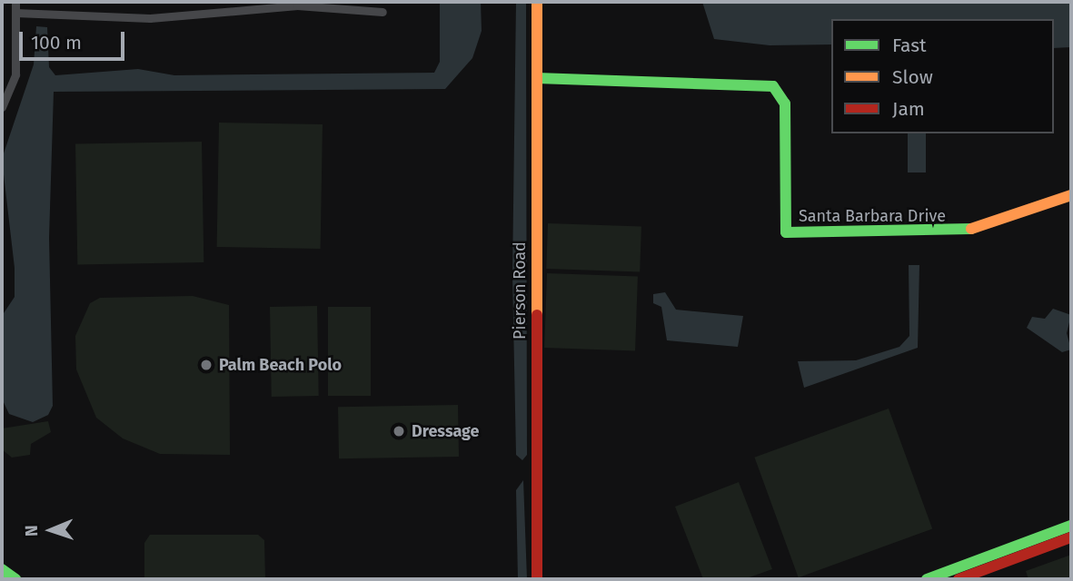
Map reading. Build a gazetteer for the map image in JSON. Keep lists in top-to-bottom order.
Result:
{
  "streets": {
    "street": ["Santa Barbara Drive", "Pierson Road"]
  },
  "crossings": [
    ["Santa Barbara Drive", "Pierson Road"]
  ],
  "places": ["Palm Beach Polo", "Dressage"],
  "legend": ["Fast", "Slow", "Jam"],
  "scale_bar": "100 m",
  "north": "left"
}
